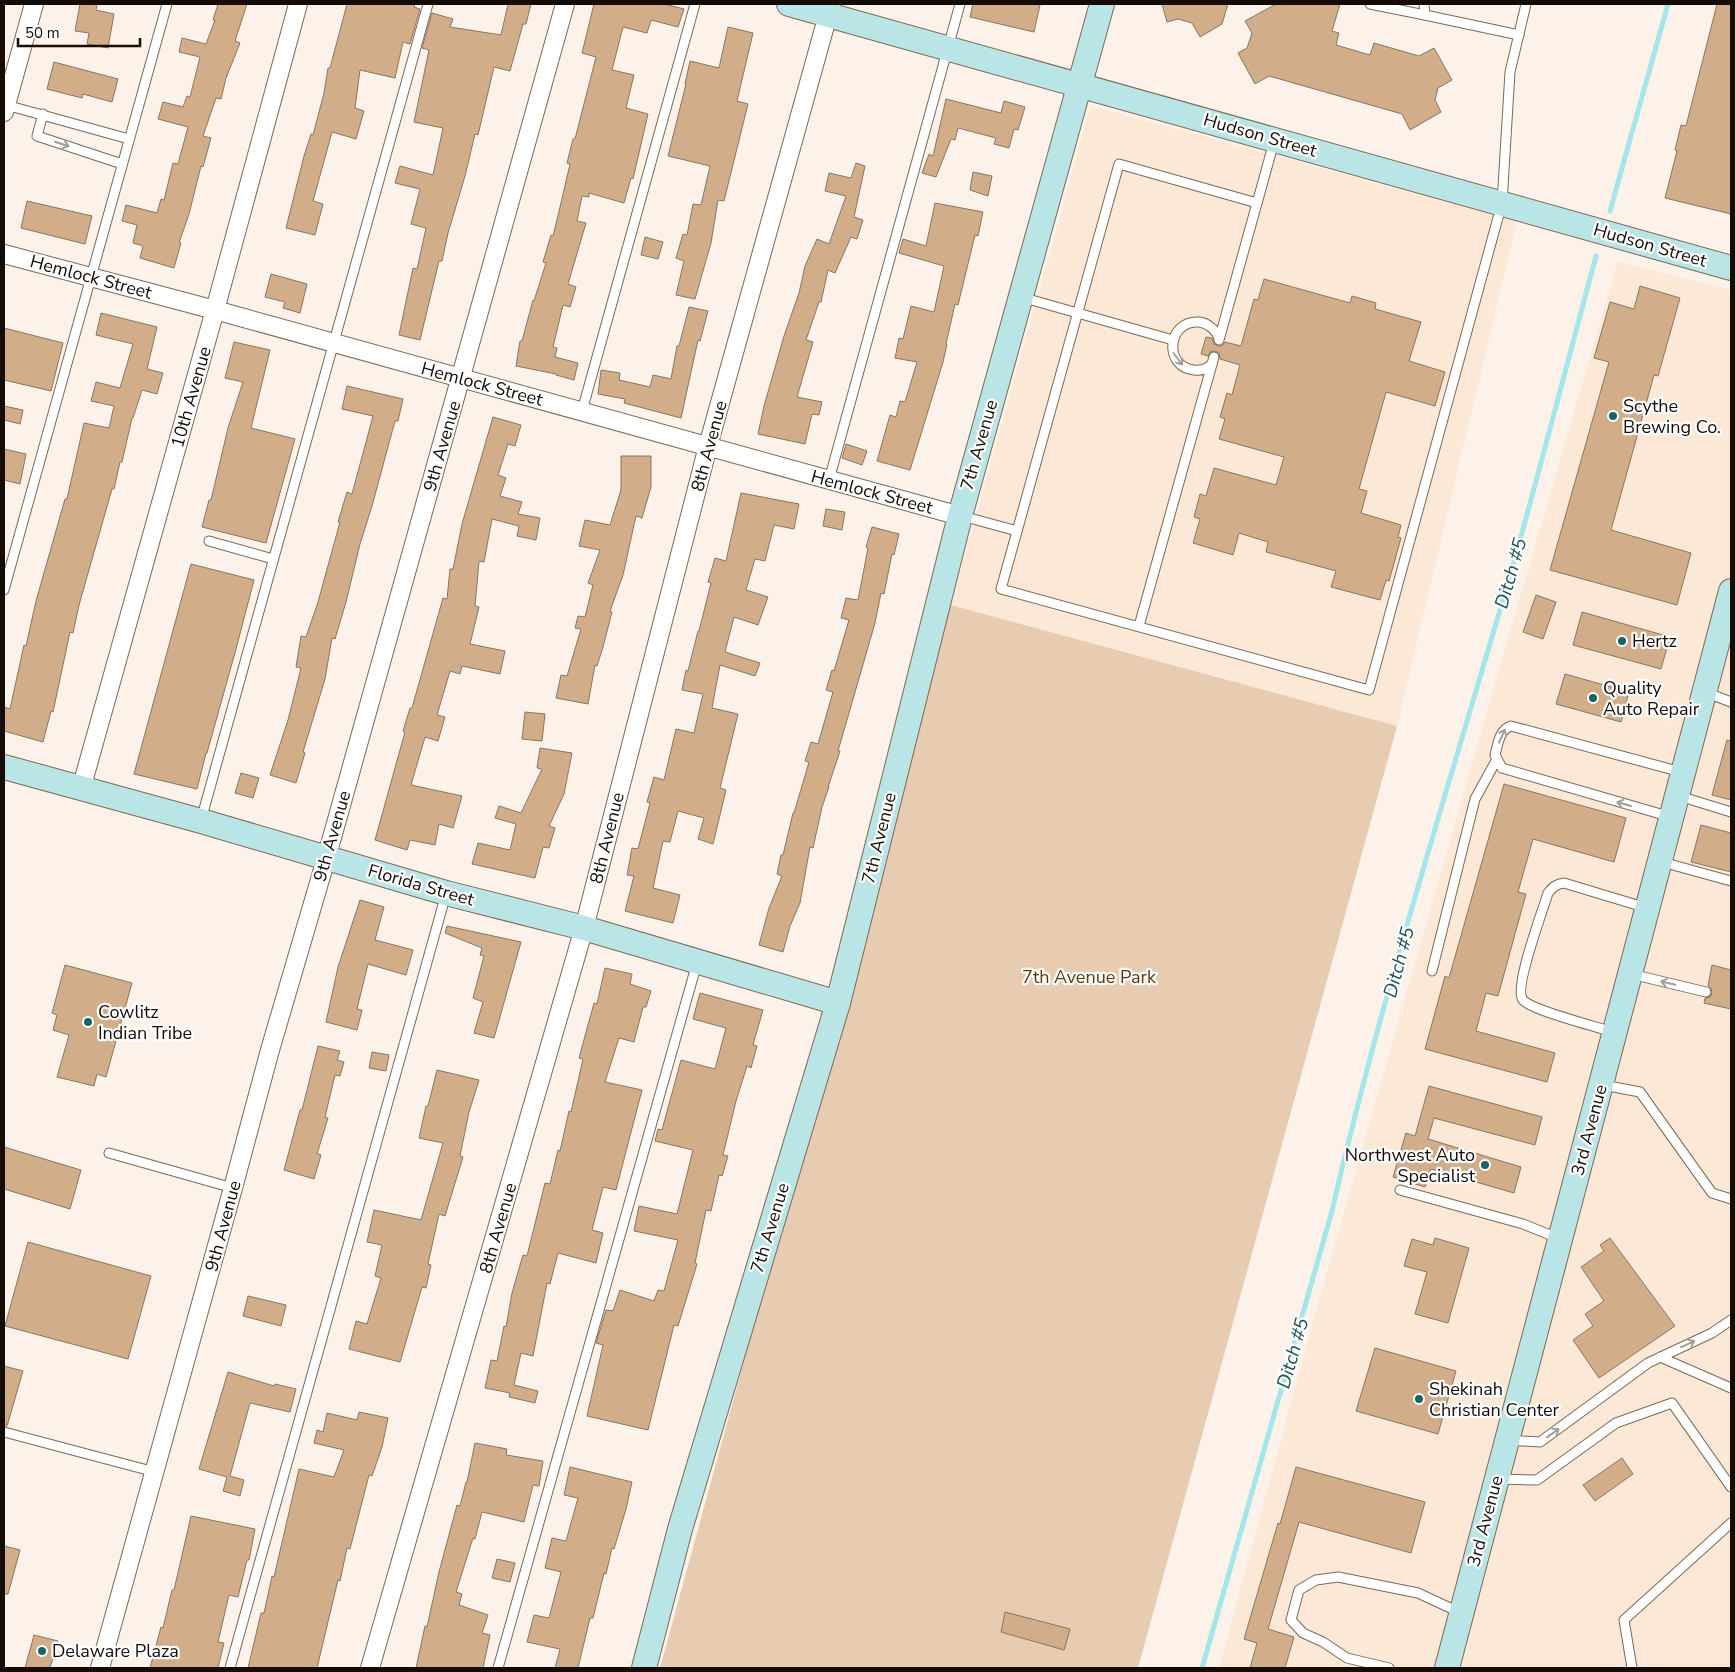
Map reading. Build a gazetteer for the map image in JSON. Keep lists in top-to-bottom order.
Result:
{
  "streets": {
    "street": [
      "Hudson Street",
      "Hemlock Street",
      "10th Avenue",
      "7th Avenue",
      "9th Avenue",
      "8th Avenue",
      "Florida Street",
      "3rd Avenue"
    ]
  },
  "crossings": [
    ["Hudson Street", "7th Avenue"],
    ["Hudson Street", "8th Avenue"],
    ["Hemlock Street", "10th Avenue"],
    ["Hemlock Street", "7th Avenue"],
    ["Hemlock Street", "9th Avenue"],
    ["Hemlock Street", "8th Avenue"],
    ["10th Avenue", "Florida Street"],
    ["7th Avenue", "Florida Street"],
    ["9th Avenue", "Florida Street"],
    ["8th Avenue", "Florida Street"]
  ],
  "water": ["Ditch #5"],
  "parks": ["7th Avenue Park"],
  "places": [
    "Scythe Brewing Co.",
    "Hertz",
    "Quality Auto Repair",
    "Cowlitz Indian Tribe",
    "Northwest Auto Specialist",
    "Shekinah Christian Center",
    "Delaware Plaza"
  ],
  "scale_bar": "50 m"
}
